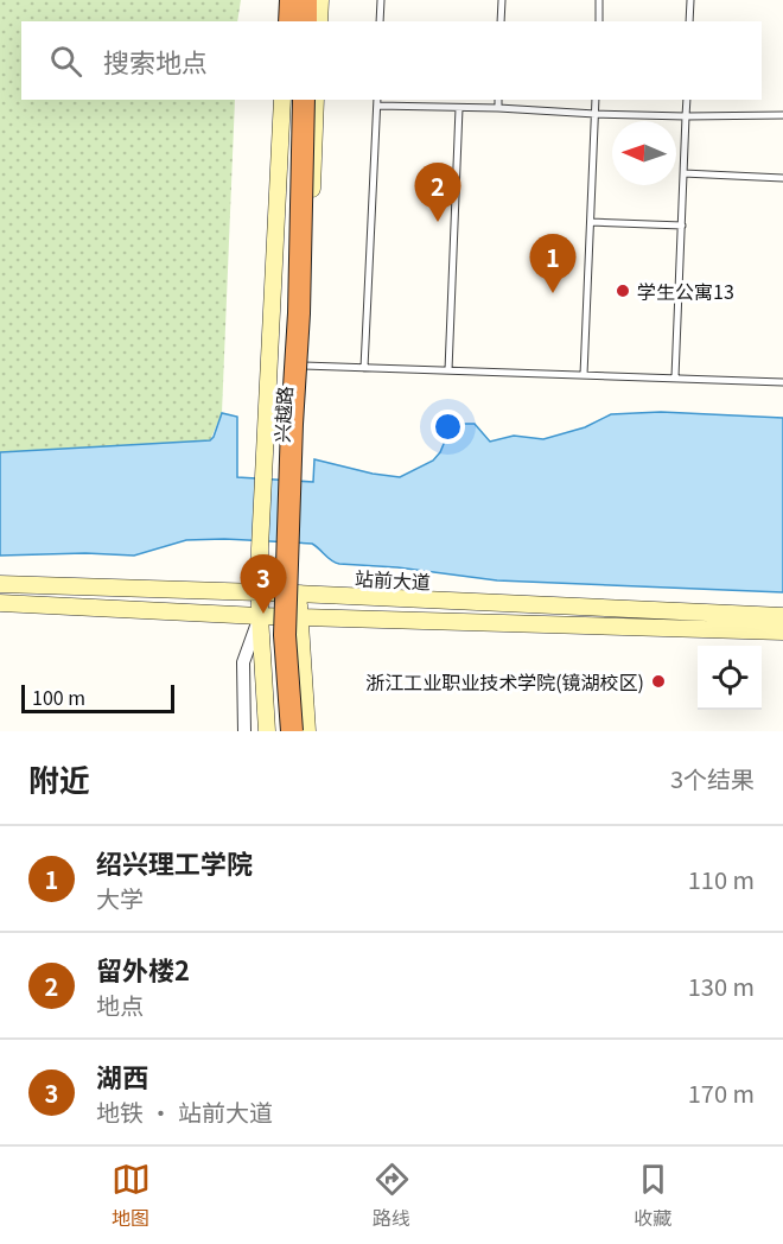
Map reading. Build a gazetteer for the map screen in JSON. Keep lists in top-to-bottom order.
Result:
{
  "streets": {
    "main road": ["兴越路", "站前大道"]
  },
  "crossings": [
    ["兴越路", "站前大道"]
  ],
  "places": ["学生公寓13", "浙江工业职业技术学院(镜湖校区)"],
  "scale_bar": "100 m",
  "north": "left",
  "page": {
    "search": "搜索地点",
    "pins": ["2", "1", "3"],
    "scale": "100 m",
    "heading": ["附近", "3个结果"],
    "list": [
      {
        "mark": "1",
        "name": "绍兴理工学院",
        "note": "大学",
        "value": "110 m"
      },
      {
        "mark": "2",
        "name": "留外楼2",
        "note": "地点",
        "value": "130 m"
      },
      {
        "mark": "3",
        "name": "湖西",
        "note": "地铁 · 站前大道",
        "value": "170 m"
      }
    ],
    "nav": ["地图", "路线", "收藏"]
  }
}
